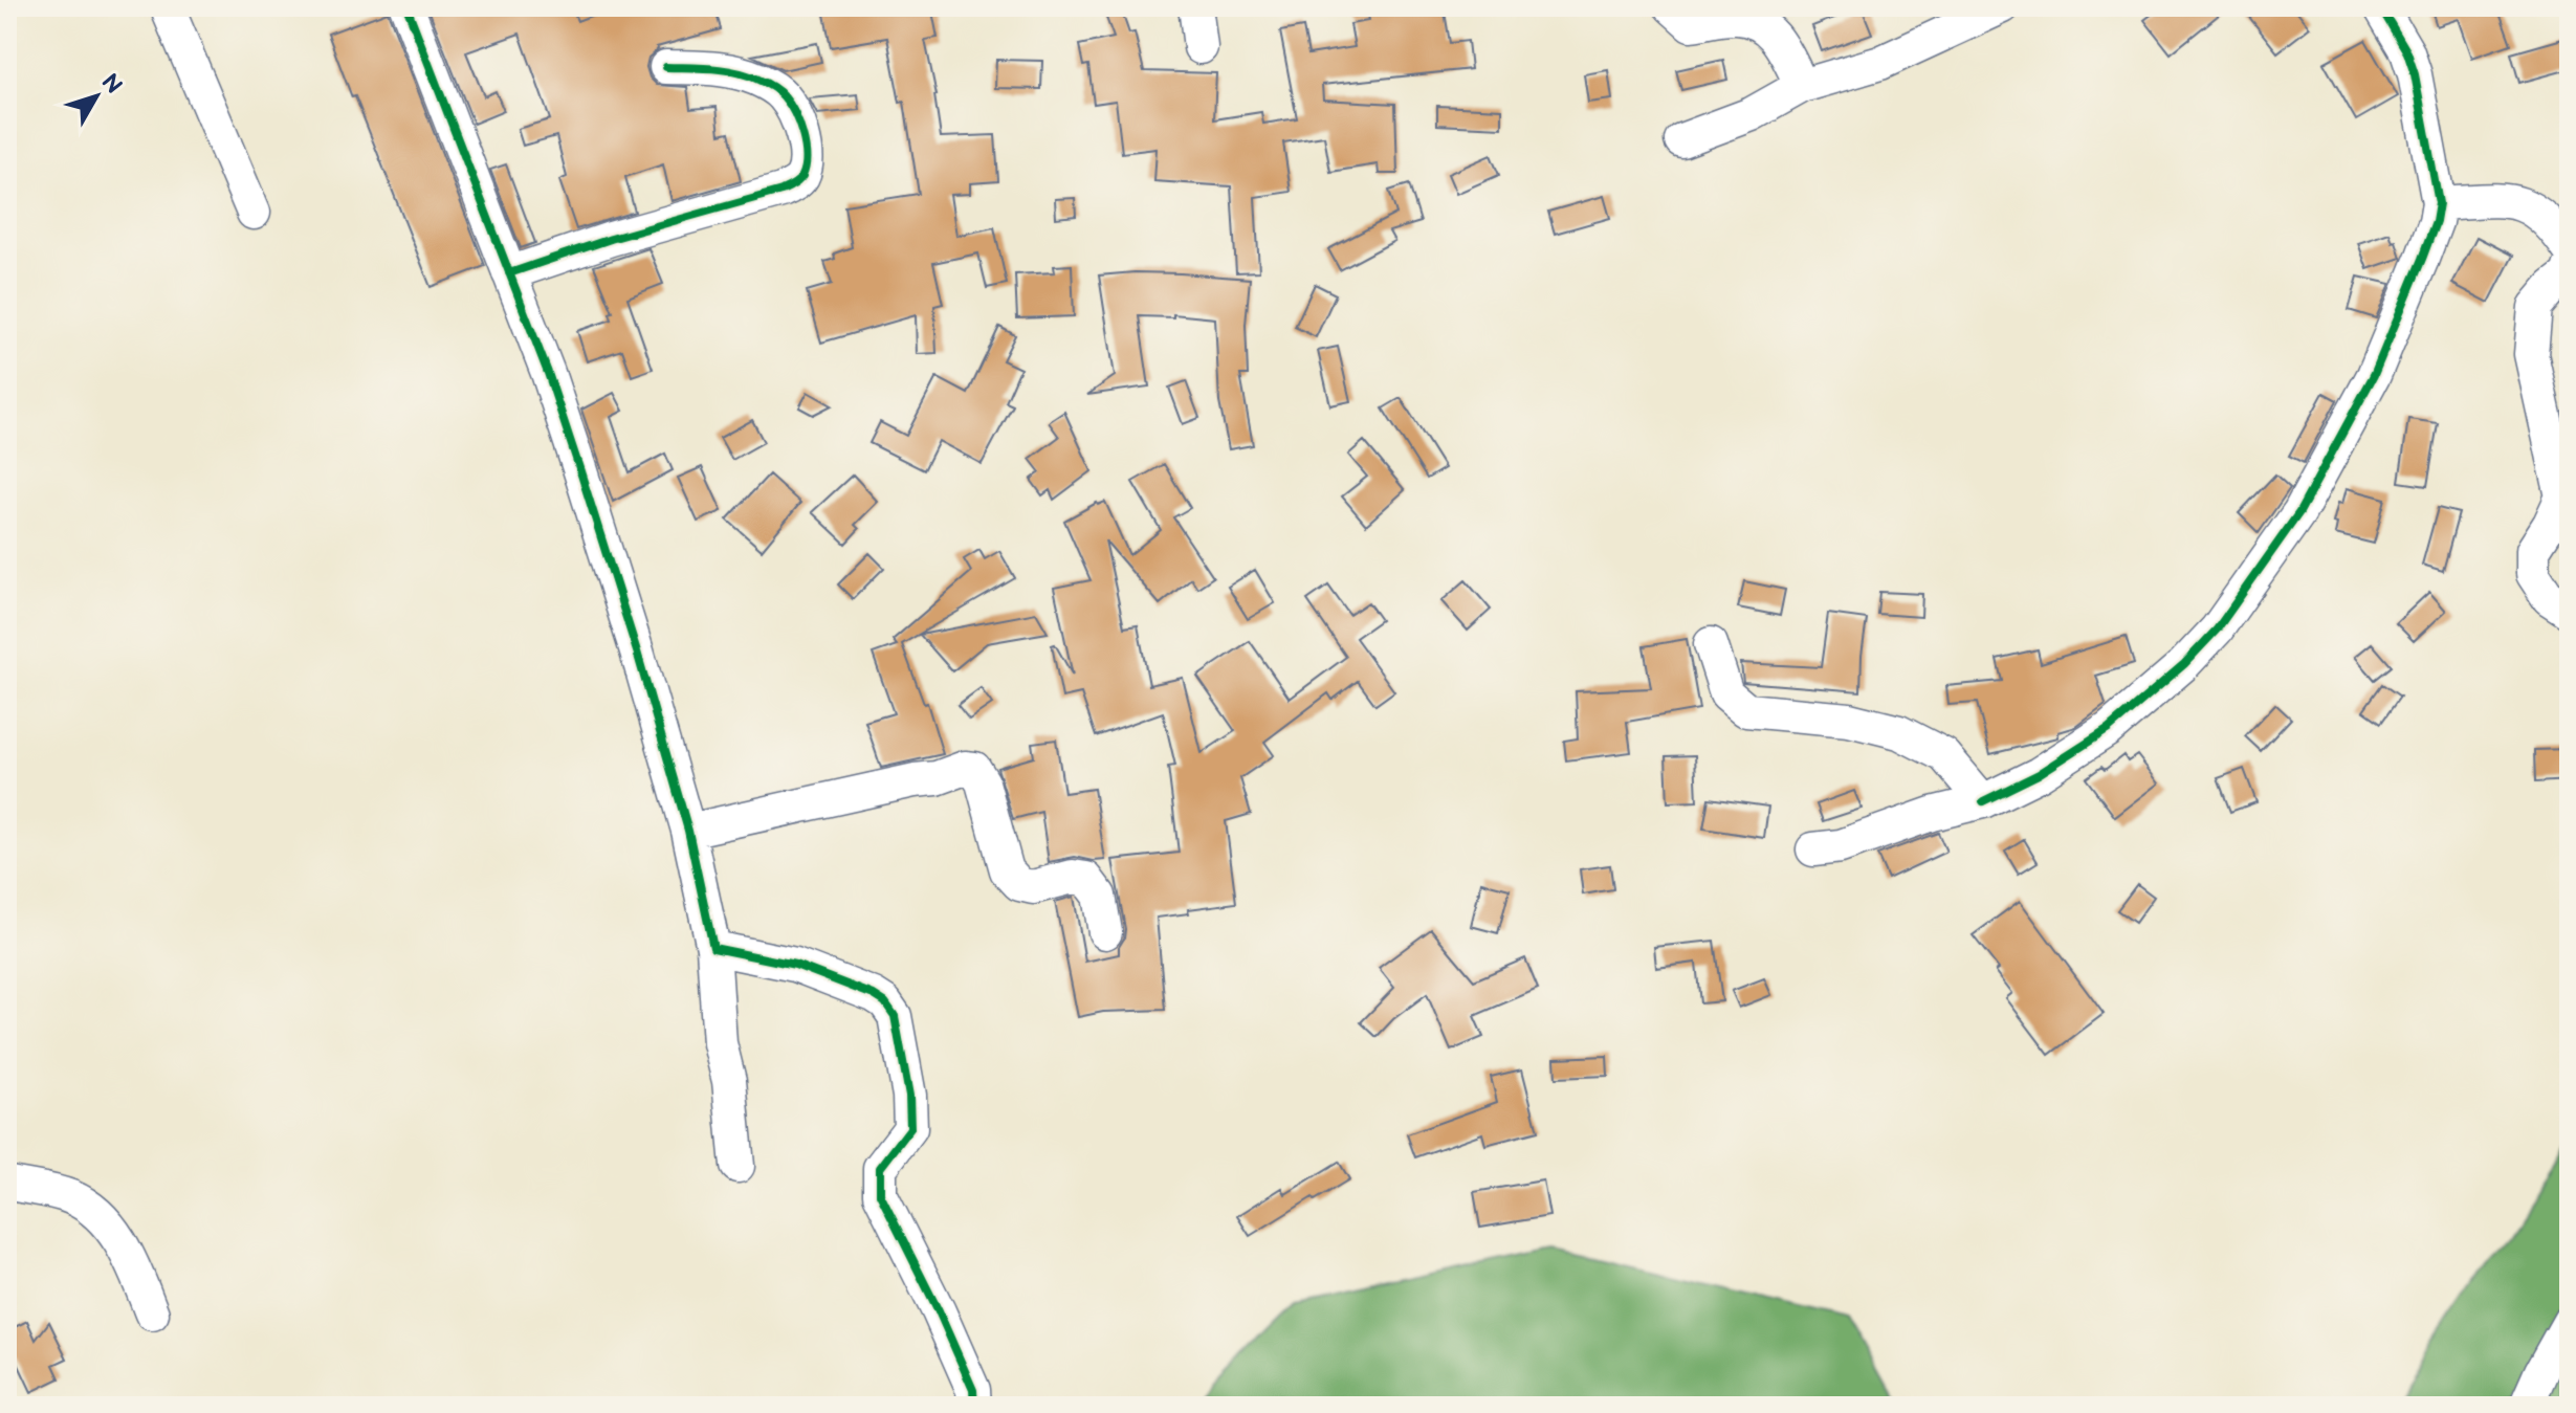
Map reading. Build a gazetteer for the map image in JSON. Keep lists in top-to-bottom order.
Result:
{
  "north": "top right"
}
